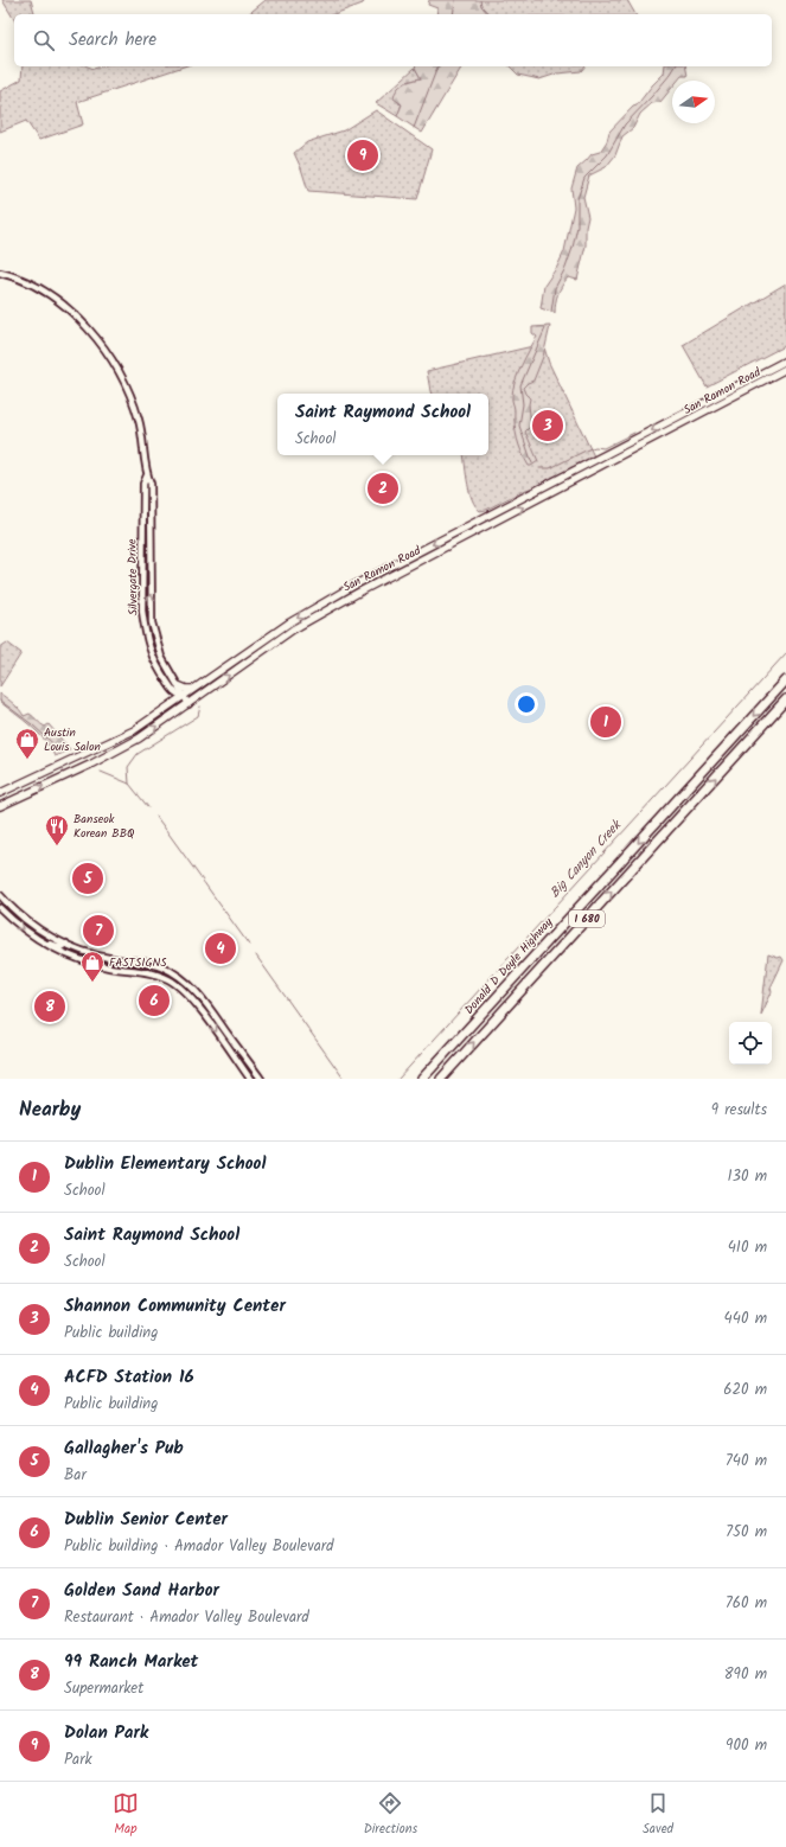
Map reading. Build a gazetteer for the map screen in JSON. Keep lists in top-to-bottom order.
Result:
{
  "streets": {
    "highway": ["I 680", "Donald D Doyle Highway"],
    "main road": ["San Ramon Road"],
    "street": ["Silvergate Drive"]
  },
  "crossings": [
    ["San Ramon Road", "Silvergate Drive"]
  ],
  "water": ["Big Canyon Creek"],
  "places": {
    "shop": ["Austin Louis Salon", "FASTSIGNS"],
    "restaurant": ["Banseok Korean BBQ"]
  },
  "north": "right",
  "page": {
    "search": "Search here",
    "pins": [
      "9",
      "3",
      "2",
      "1",
      "5",
      "7",
      "4",
      "6",
      "8"
    ],
    "popup": ["Saint Raymond School", "School"],
    "heading": ["Nearby", "9 results"],
    "list": [
      {
        "mark": "1",
        "name": "Dublin Elementary School",
        "note": "School",
        "value": "130 m"
      },
      {
        "mark": "2",
        "name": "Saint Raymond School",
        "note": "School",
        "value": "410 m"
      },
      {
        "mark": "3",
        "name": "Shannon Community Center",
        "note": "Public building",
        "value": "440 m"
      },
      {
        "mark": "4",
        "name": "ACFD Station 16",
        "note": "Public building",
        "value": "620 m"
      },
      {
        "mark": "5",
        "name": "Gallagher's Pub",
        "note": "Bar",
        "value": "740 m"
      },
      {
        "mark": "6",
        "name": "Dublin Senior Center",
        "note": "Public building · Amador Valley Boulevard",
        "value": "750 m"
      },
      {
        "mark": "7",
        "name": "Golden Sand Harbor",
        "note": "Restaurant · Amador Valley Boulevard",
        "value": "760 m"
      },
      {
        "mark": "8",
        "name": "99 Ranch Market",
        "note": "Supermarket",
        "value": "890 m"
      },
      {
        "mark": "9",
        "name": "Dolan Park",
        "note": "Park",
        "value": "900 m"
      }
    ],
    "nav": ["Map", "Directions", "Saved"]
  }
}
